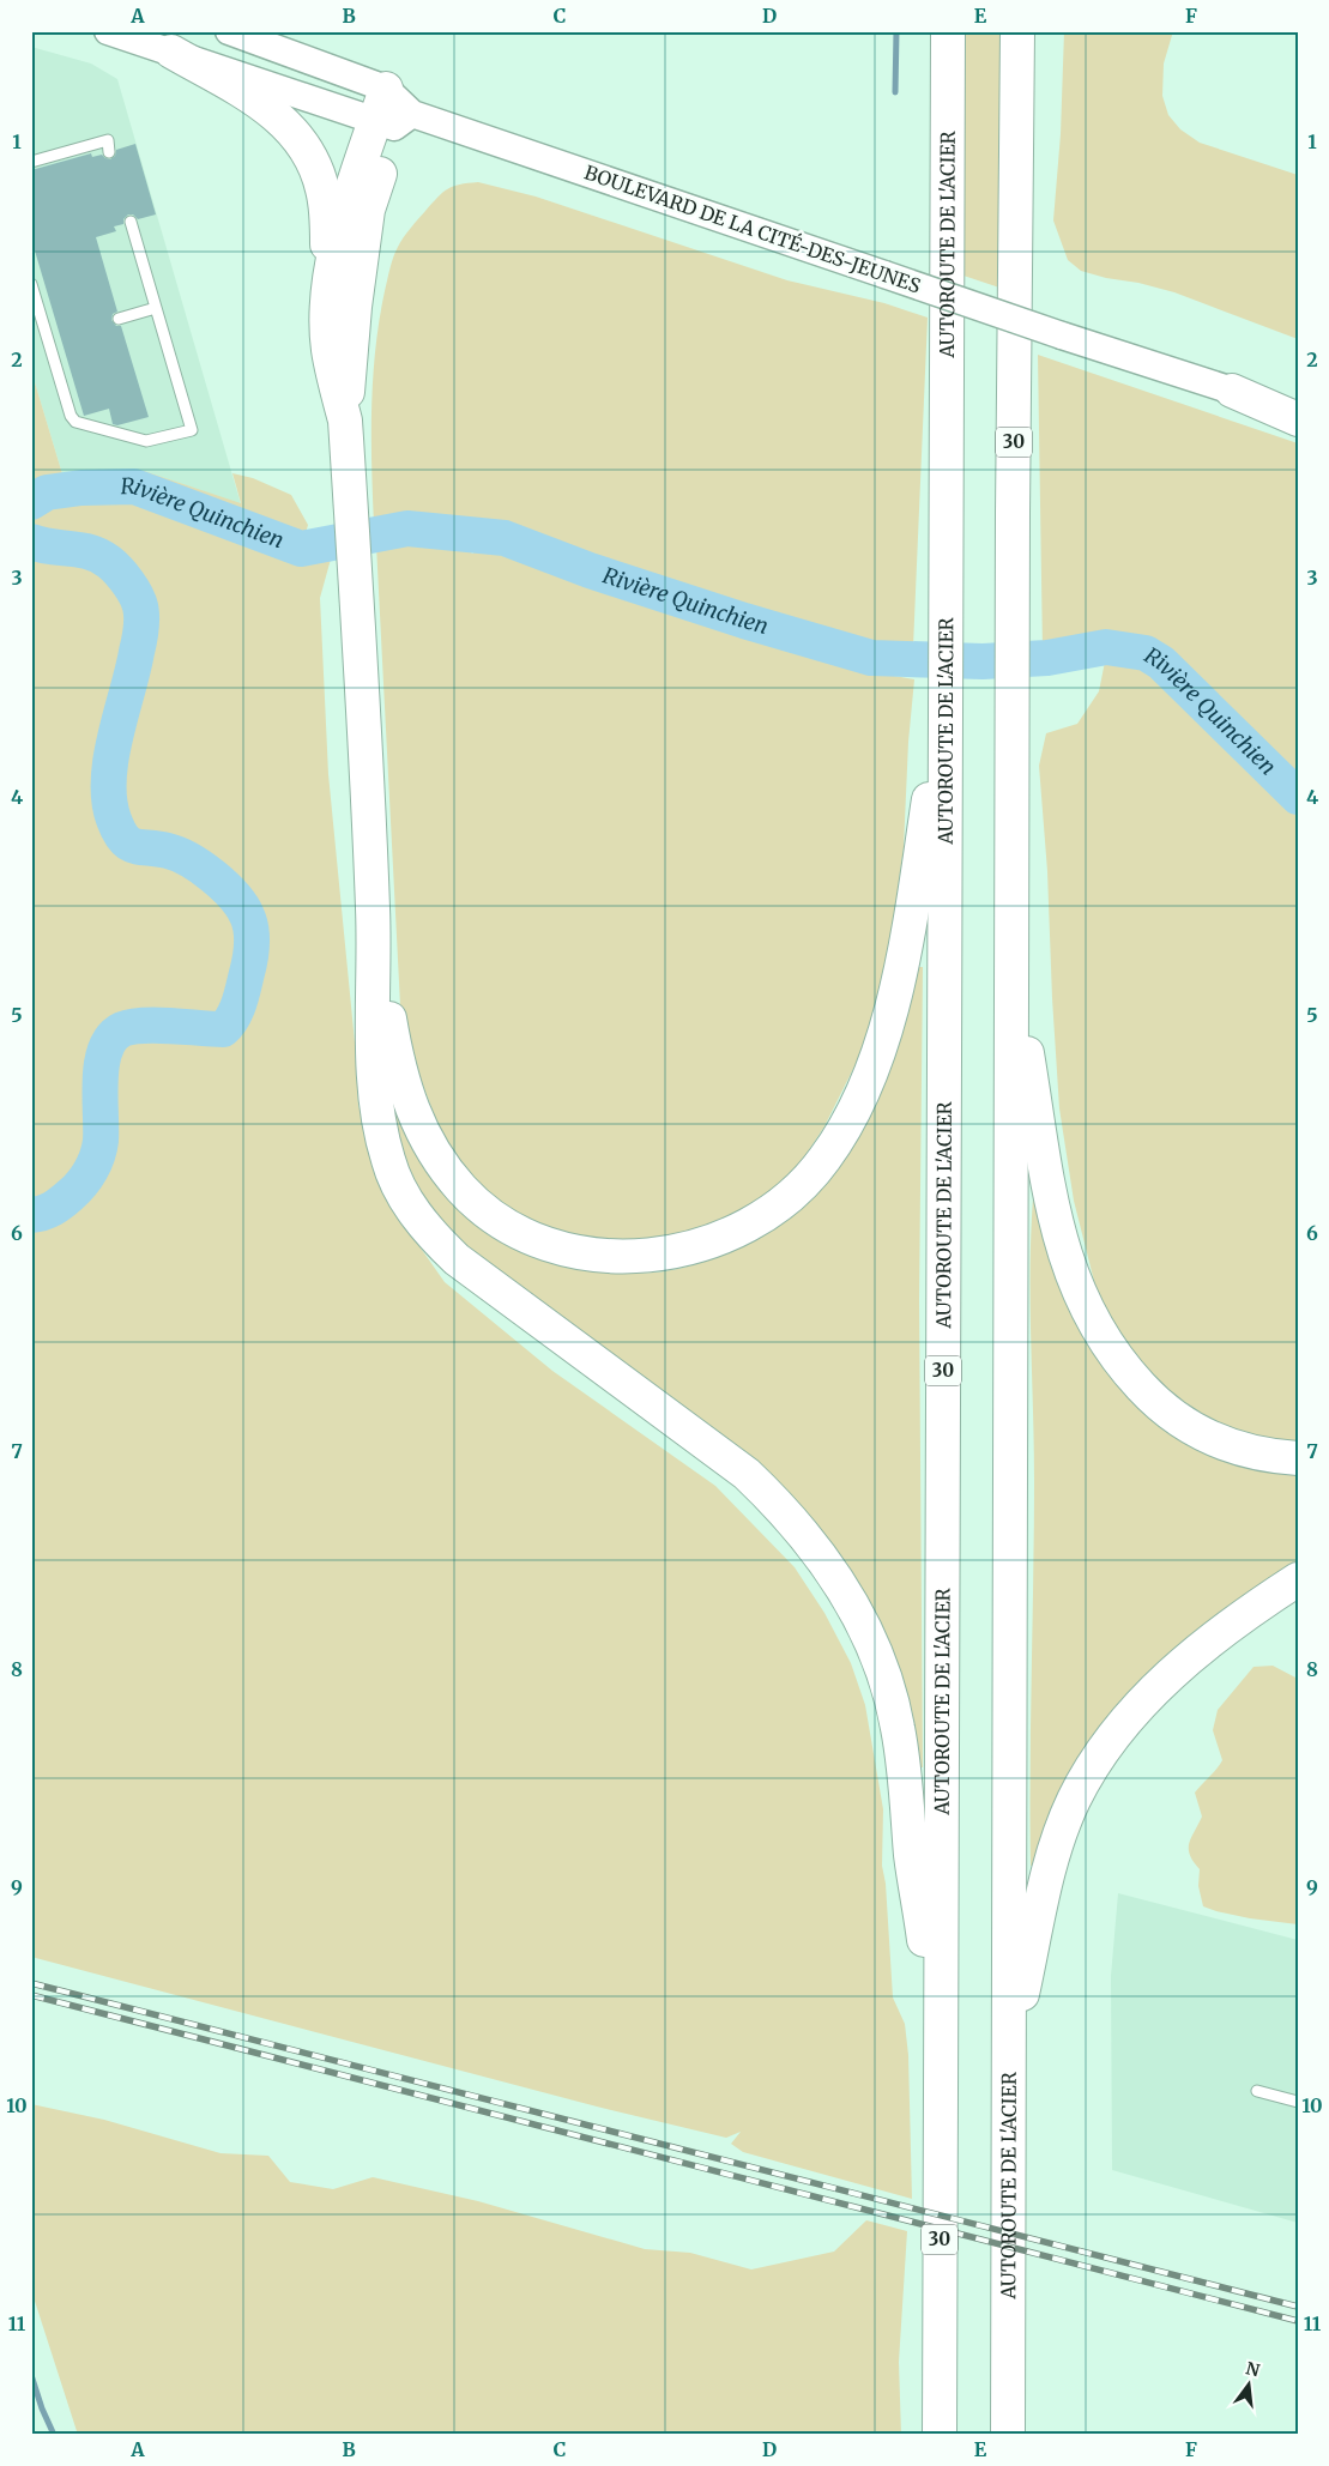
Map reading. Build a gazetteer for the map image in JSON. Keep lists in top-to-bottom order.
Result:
{
  "streets": {
    "highway": ["AUTOROUTE DE L'ACIER", "30"],
    "main road": ["BOULEVARD DE LA CITÉ-DES-JEUNES"]
  },
  "water": ["Rivière Quinchien"],
  "north": "top",
  "grid": {
    "columns": [
      "A",
      "B",
      "C",
      "D",
      "E",
      "F"
    ],
    "rows": [
      "1",
      "2",
      "3",
      "4",
      "5",
      "6",
      "7",
      "8",
      "9",
      "10",
      "11"
    ]
  }
}
